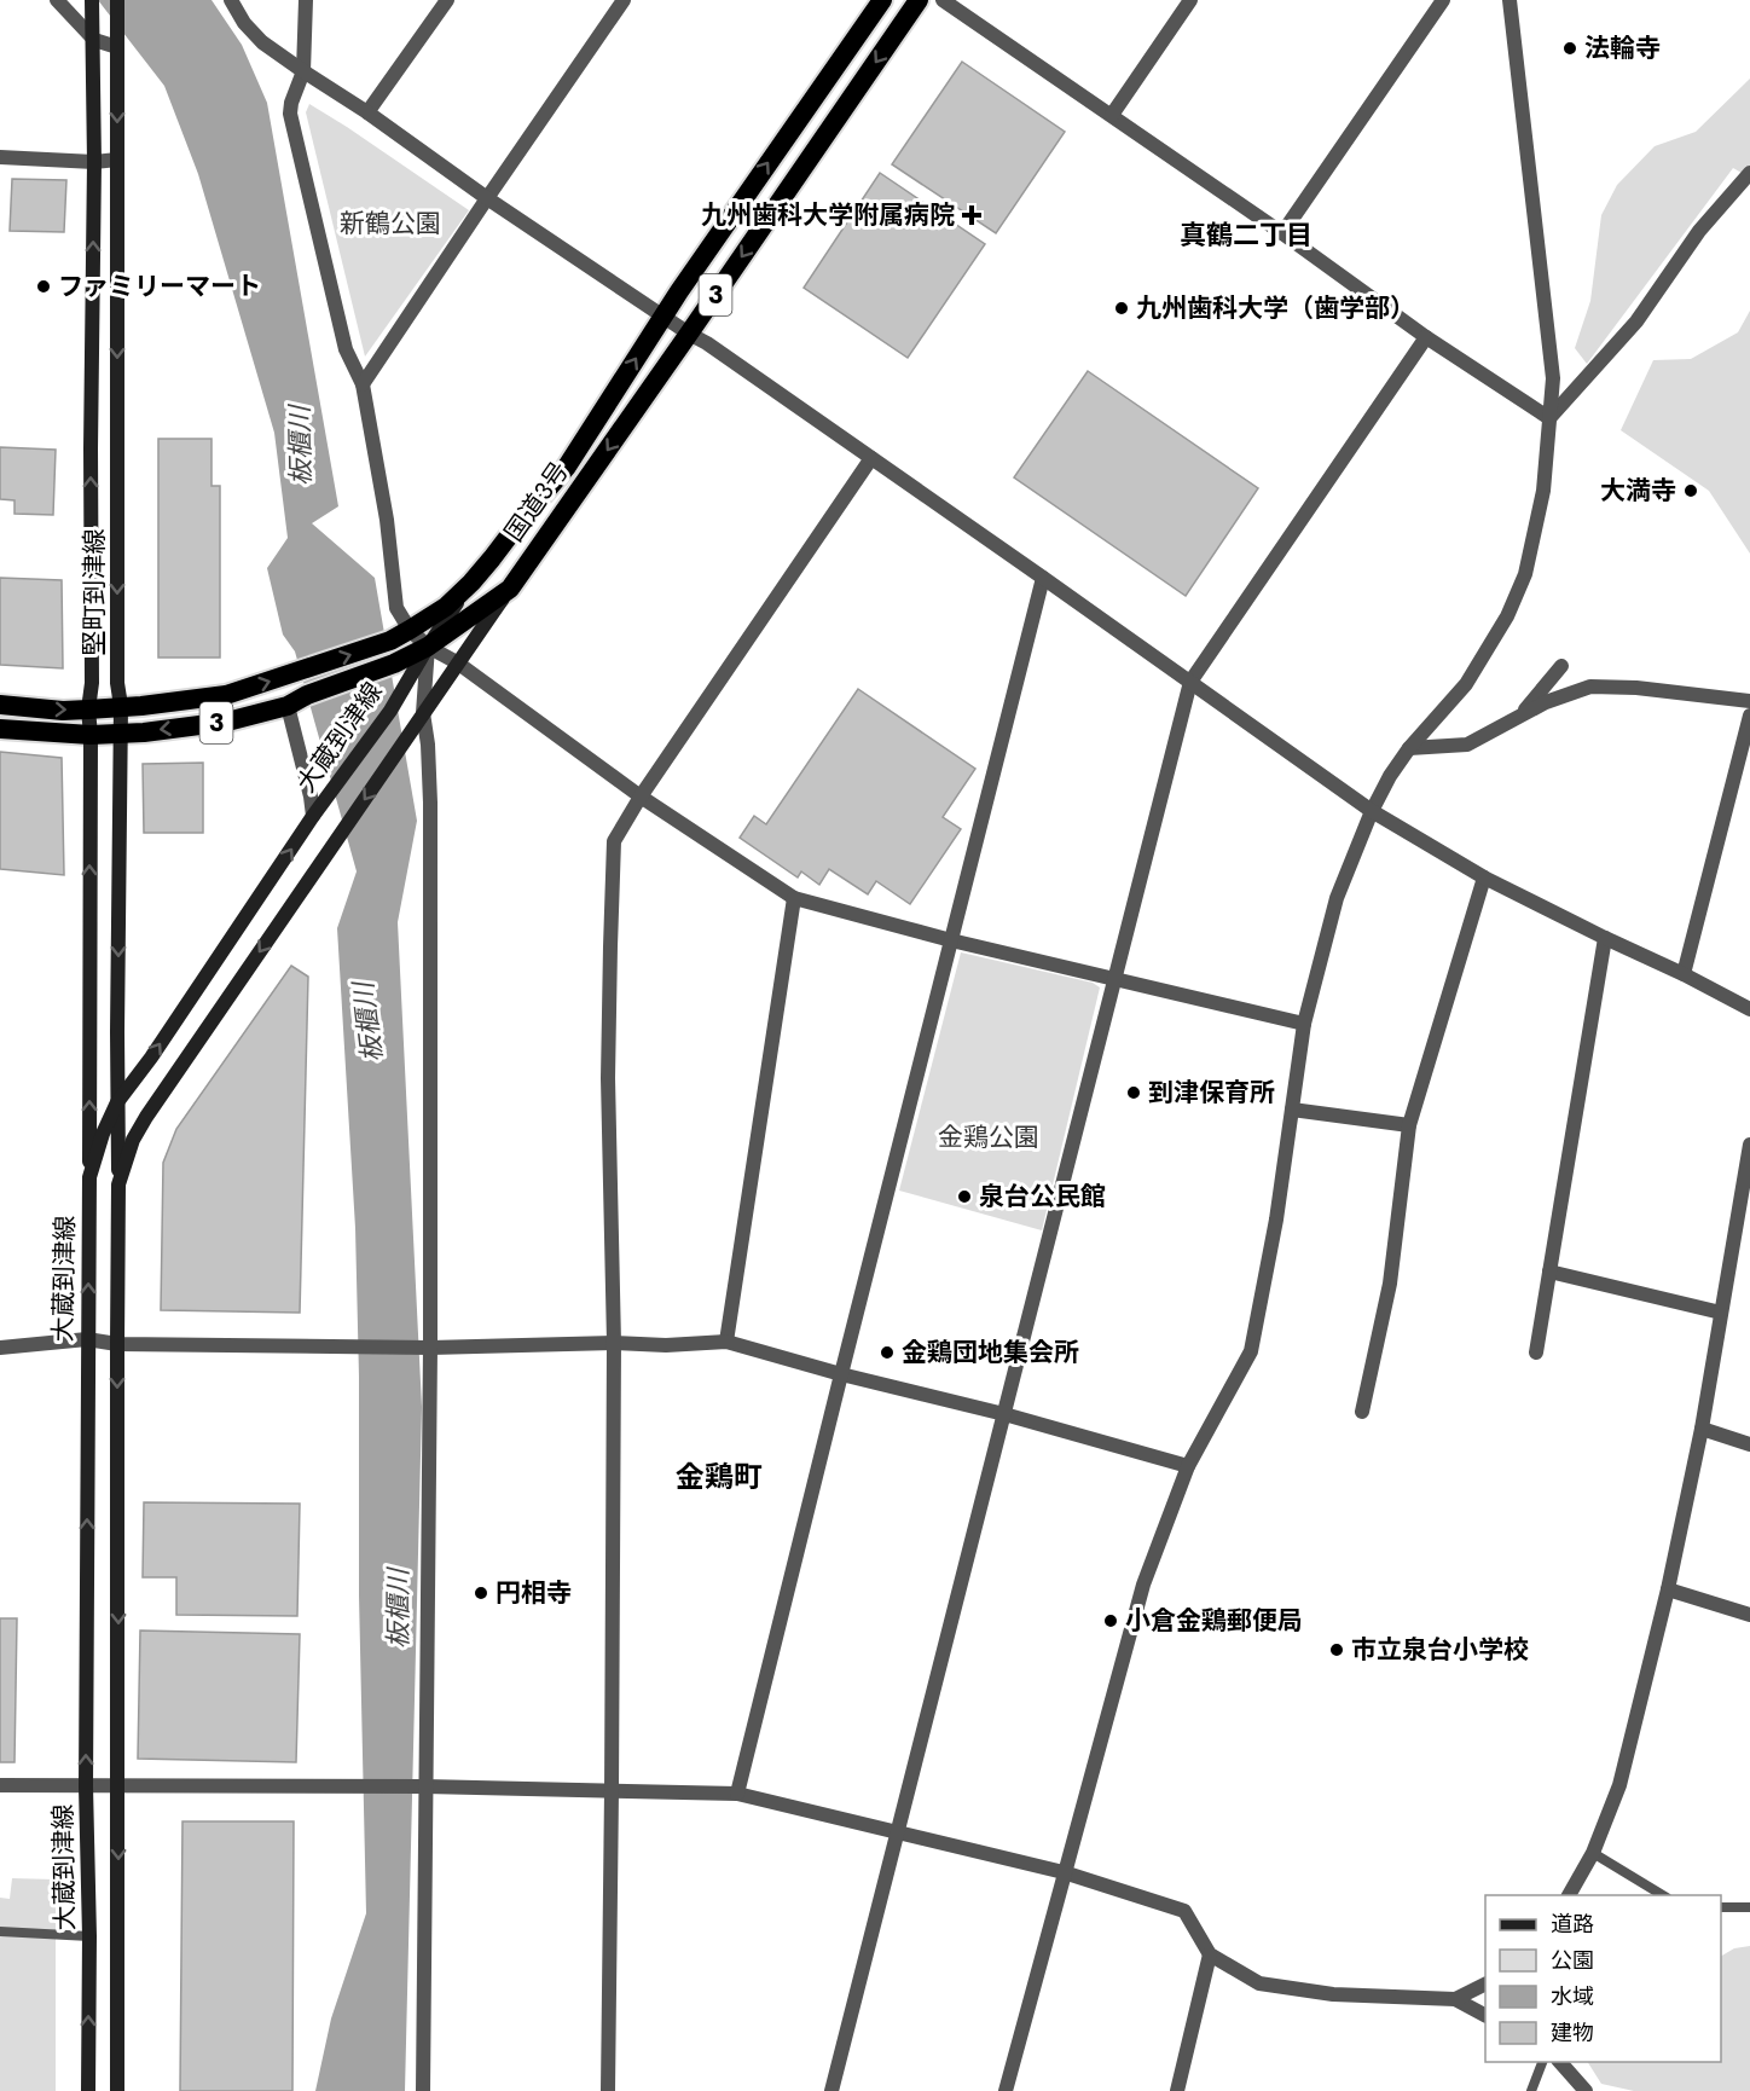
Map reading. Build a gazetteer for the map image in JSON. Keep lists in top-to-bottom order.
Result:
{
  "streets": {
    "highway": ["3", "国道3号"],
    "main road": ["堅町到津線", "大蔵到津線"]
  },
  "crossings": [
    ["国道3号", "堅町到津線"],
    ["国道3号", "大蔵到津線"],
    ["堅町到津線", "大蔵到津線"]
  ],
  "districts": ["真鶴二丁目", "金鶏町"],
  "water": ["板櫃川"],
  "parks": ["新鶴公園", "金鶏公園"],
  "places": {
    "other": [
      "法輪寺",
      "ファミリーマート",
      "九州歯科大学（歯学部）",
      "大満寺",
      "到津保育所",
      "泉台公民館",
      "金鶏団地集会所",
      "円相寺",
      "小倉金鶏郵便局",
      "市立泉台小学校"
    ],
    "health": ["九州歯科大学附属病院"]
  },
  "legend": [
    "道路",
    "公園",
    "水域",
    "建物"
  ]
}
